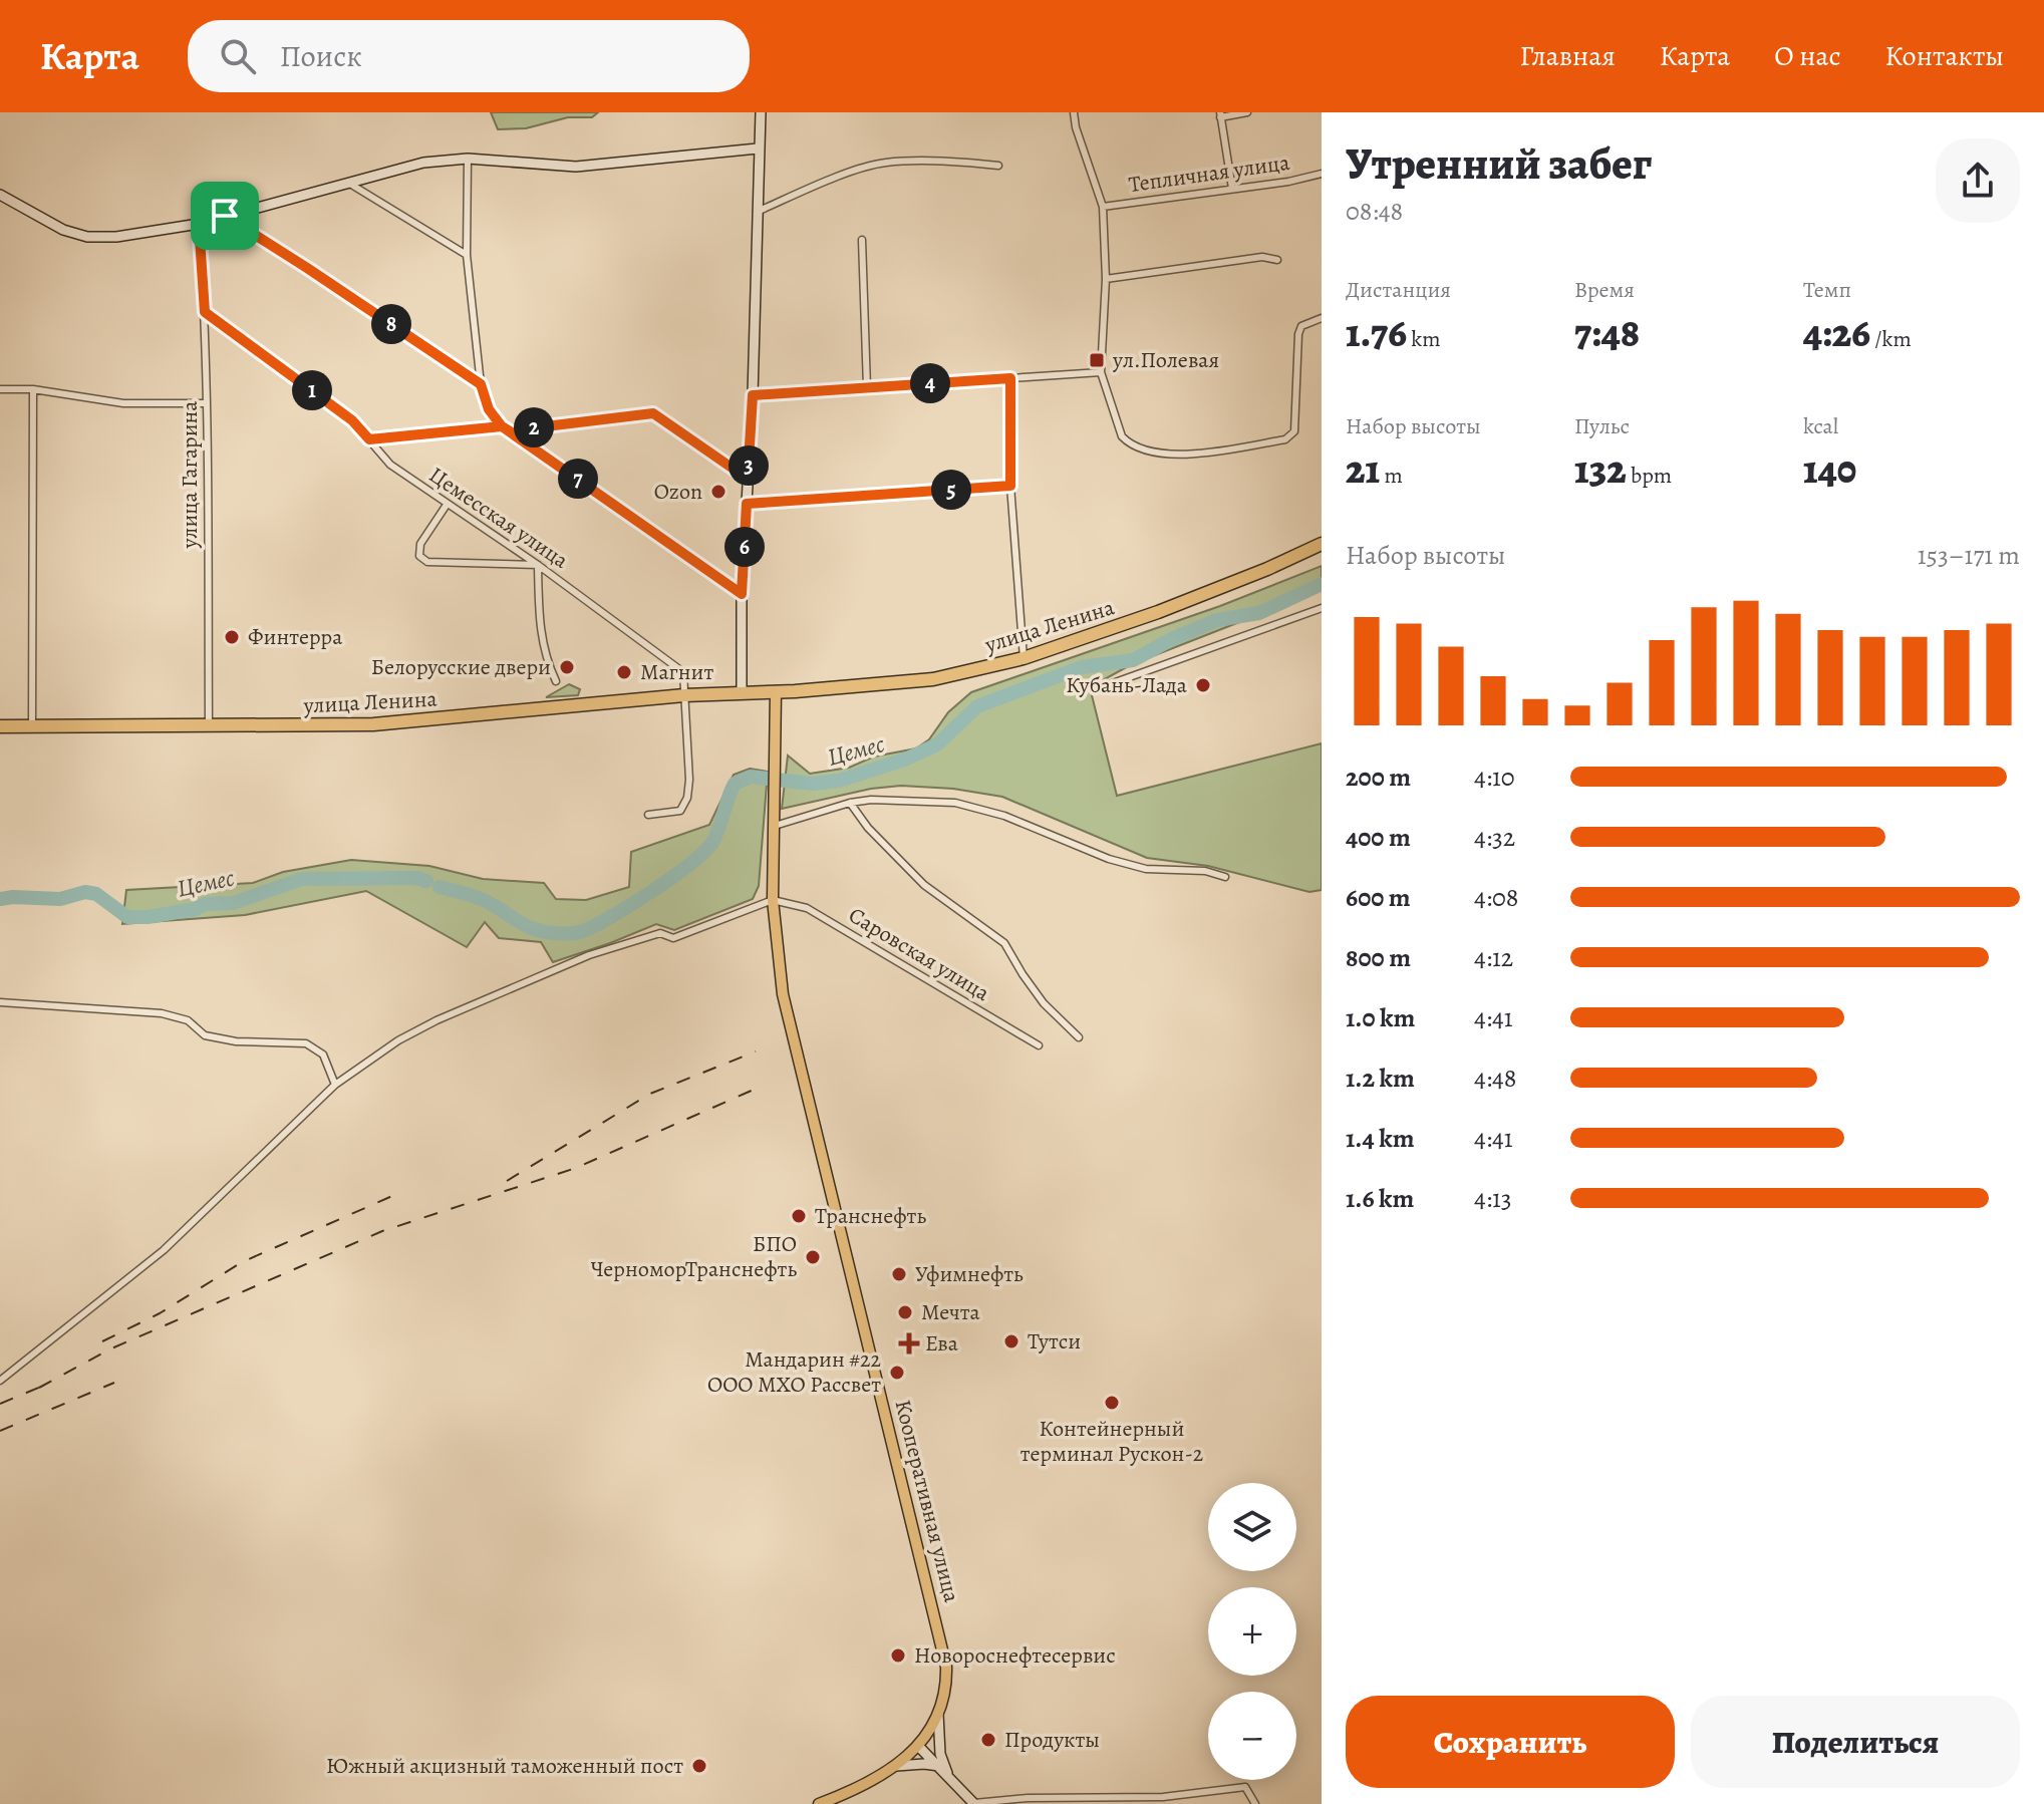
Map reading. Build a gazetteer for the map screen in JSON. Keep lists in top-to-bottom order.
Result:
{
  "streets": {
    "highway": ["улица Ленина"],
    "main road": ["Кооперативная улица"],
    "street": [
      "Тепличная улица",
      "улица Гагарина",
      "Цемесская улица",
      "Саровская улица"
    ]
  },
  "crossings": [
    ["улица Гагарина", "Цемесская улица"],
    ["улица Гагарина", "улица Ленина"],
    ["Цемесская улица", "улица Ленина"],
    ["улица Ленина", "Кооперативная улица"],
    ["Саровская улица", "Кооперативная улица"]
  ],
  "water": ["Цемес"],
  "places": {
    "transit": ["ул.Полевая"],
    "other": [
      "Ozon",
      "Финтерра",
      "Белорусские двери",
      "Магнит",
      "Кубань-Лада",
      "Транснефть",
      "БПО ЧерноморТранснефть",
      "Уфимнефть",
      "Мечта",
      "Тутси",
      "Мандарин #22 ООО МХО Рассвет",
      "Контейнерный терминал Рускон-2",
      "Новороснефтесервис",
      "Продукты",
      "Южный акцизный таможенный пост"
    ],
    "health": ["Ева"]
  },
  "page": {
    "header": "Карта",
    "search": "Поиск",
    "nav": [
      "Главная",
      "Карта",
      "О нас",
      "Контакты"
    ],
    "heading": ["Утренний забег", "08:48"],
    "stats": [
      ["Дистанция", "1.76 km"],
      ["Время", "7:48"],
      ["Темп", "4:26 /km"],
      ["Набор высоты", "21 m"],
      ["Пульс", "132 bpm"],
      ["kcal", "140"]
    ],
    "pins": [
      "8",
      "4",
      "1",
      "2",
      "3",
      "7",
      "5",
      "6"
    ],
    "chart": ["Набор высоты", "153–171 m"],
    "list": [
      {
        "name": "200 m",
        "note": "4:10"
      },
      {
        "name": "400 m",
        "note": "4:32"
      },
      {
        "name": "600 m",
        "note": "4:08"
      },
      {
        "name": "800 m",
        "note": "4:12"
      },
      {
        "name": "1.0 km",
        "note": "4:41"
      },
      {
        "name": "1.2 km",
        "note": "4:48"
      },
      {
        "name": "1.4 km",
        "note": "4:41"
      },
      {
        "name": "1.6 km",
        "note": "4:13"
      }
    ],
    "map_buttons": ["+", "−"],
    "buttons": ["Сохранить", "Поделиться"]
  }
}
